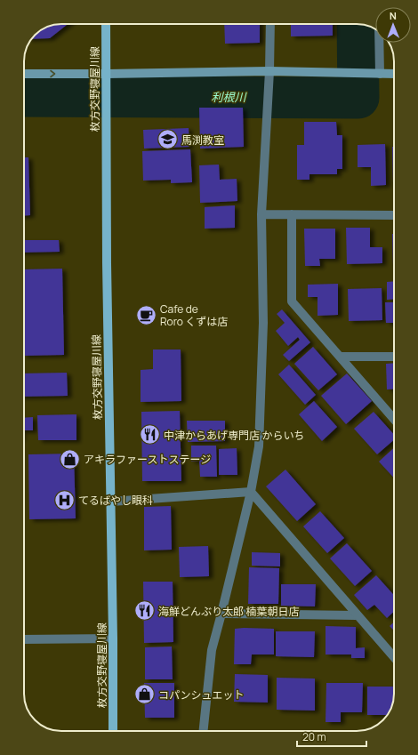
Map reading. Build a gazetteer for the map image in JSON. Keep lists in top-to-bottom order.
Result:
{
  "streets": {
    "main road": ["枚方交野寝屋川線"]
  },
  "water": ["利根川"],
  "places": {
    "school or university": ["馬渕教室"],
    "cafe": ["Cafe de Roro くずは店"],
    "restaurant": ["中津からあげ専門店 からいち", "海鮮どんぶり太郎 楠葉朝日店"],
    "shop": ["アキラファーストステージ", "コパンシュエット"],
    "hospital": ["てるばやし眼科"]
  },
  "scale_bar": "20 m",
  "north": "top"
}
